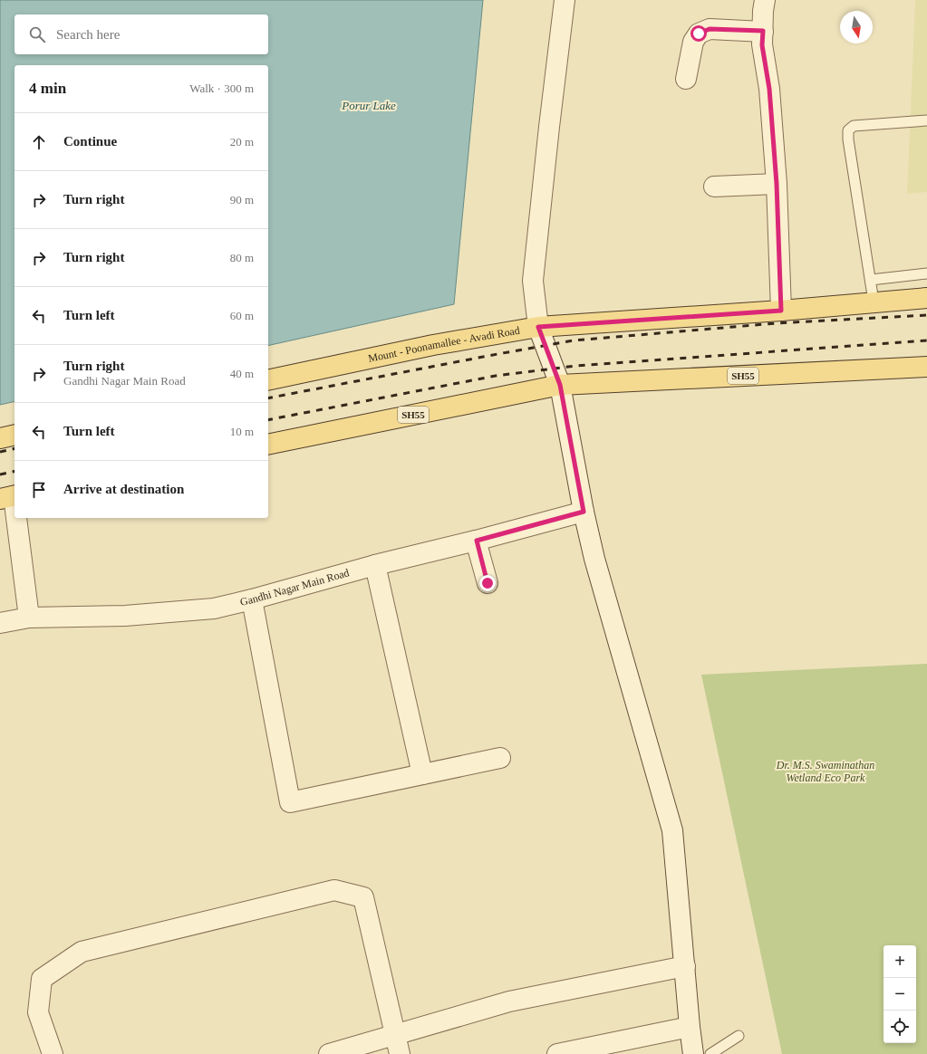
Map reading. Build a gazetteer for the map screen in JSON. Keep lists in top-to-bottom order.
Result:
{
  "streets": {
    "main road": ["Mount - Poonamallee - Avadi Road", "SH55"],
    "street": ["Gandhi Nagar Main Road"]
  },
  "water": ["Porur Lake"],
  "parks": ["Dr. M.S. Swaminathan Wetland Eco Park"],
  "north": "bottom",
  "page": {
    "search": "Search here",
    "heading": ["4 min", "Walk · 300 m"],
    "list": [
      ["Continue", "20 m"],
      ["Turn right", "90 m"],
      ["Turn right", "80 m"],
      ["Turn left", "60 m"],
      ["Turn right", "Gandhi Nagar Main Road", "40 m"],
      ["Turn left", "10 m"],
      "Arrive at destination"
    ],
    "map_buttons": ["+", "−"]
  }
}
